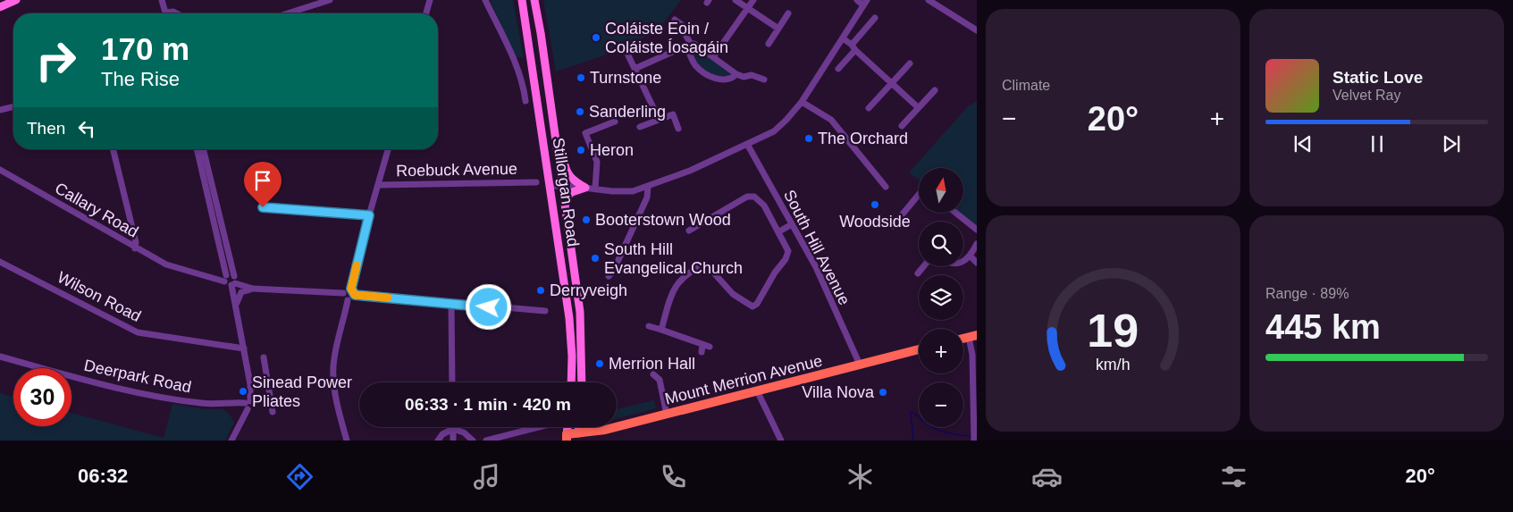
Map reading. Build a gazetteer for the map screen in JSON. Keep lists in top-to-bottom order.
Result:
{
  "streets": {
    "highway": ["Mount Merrion Avenue"],
    "main road": ["Stillorgan Road"],
    "street": [
      "Roebuck Avenue",
      "Callary Road",
      "South Hill Avenue",
      "Wilson Road",
      "Deerpark Road"
    ]
  },
  "crossings": [
    ["South Hill Avenue", "Mount Merrion Avenue"]
  ],
  "places": [
    "Coláiste Eoin / Coláiste Íosagáin",
    "Turnstone",
    "Sanderling",
    "The Orchard",
    "Heron",
    "Woodside",
    "Booterstown Wood",
    "South Hill Evangelical Church",
    "Derryveigh",
    "Merrion Hall",
    "Sinead Power Pliates",
    "Villa Nova"
  ],
  "north": "top",
  "page": {
    "tile": [
      "Climate",
      ["Range · 89%", "445 km"]
    ],
    "turn": ["170 m", "The Rise"],
    "song": ["Static Love", "Velvet Ray"],
    "heat": ["−", "20°", "+"],
    "then": "Then",
    "map_buttons": ["+", "−"],
    "limit": "30",
    "trip": "06:33 · 1 min · 420 m",
    "tabs": ["06:32", "20°"],
    "gauge": ["19", "km/h"]
  }
}
